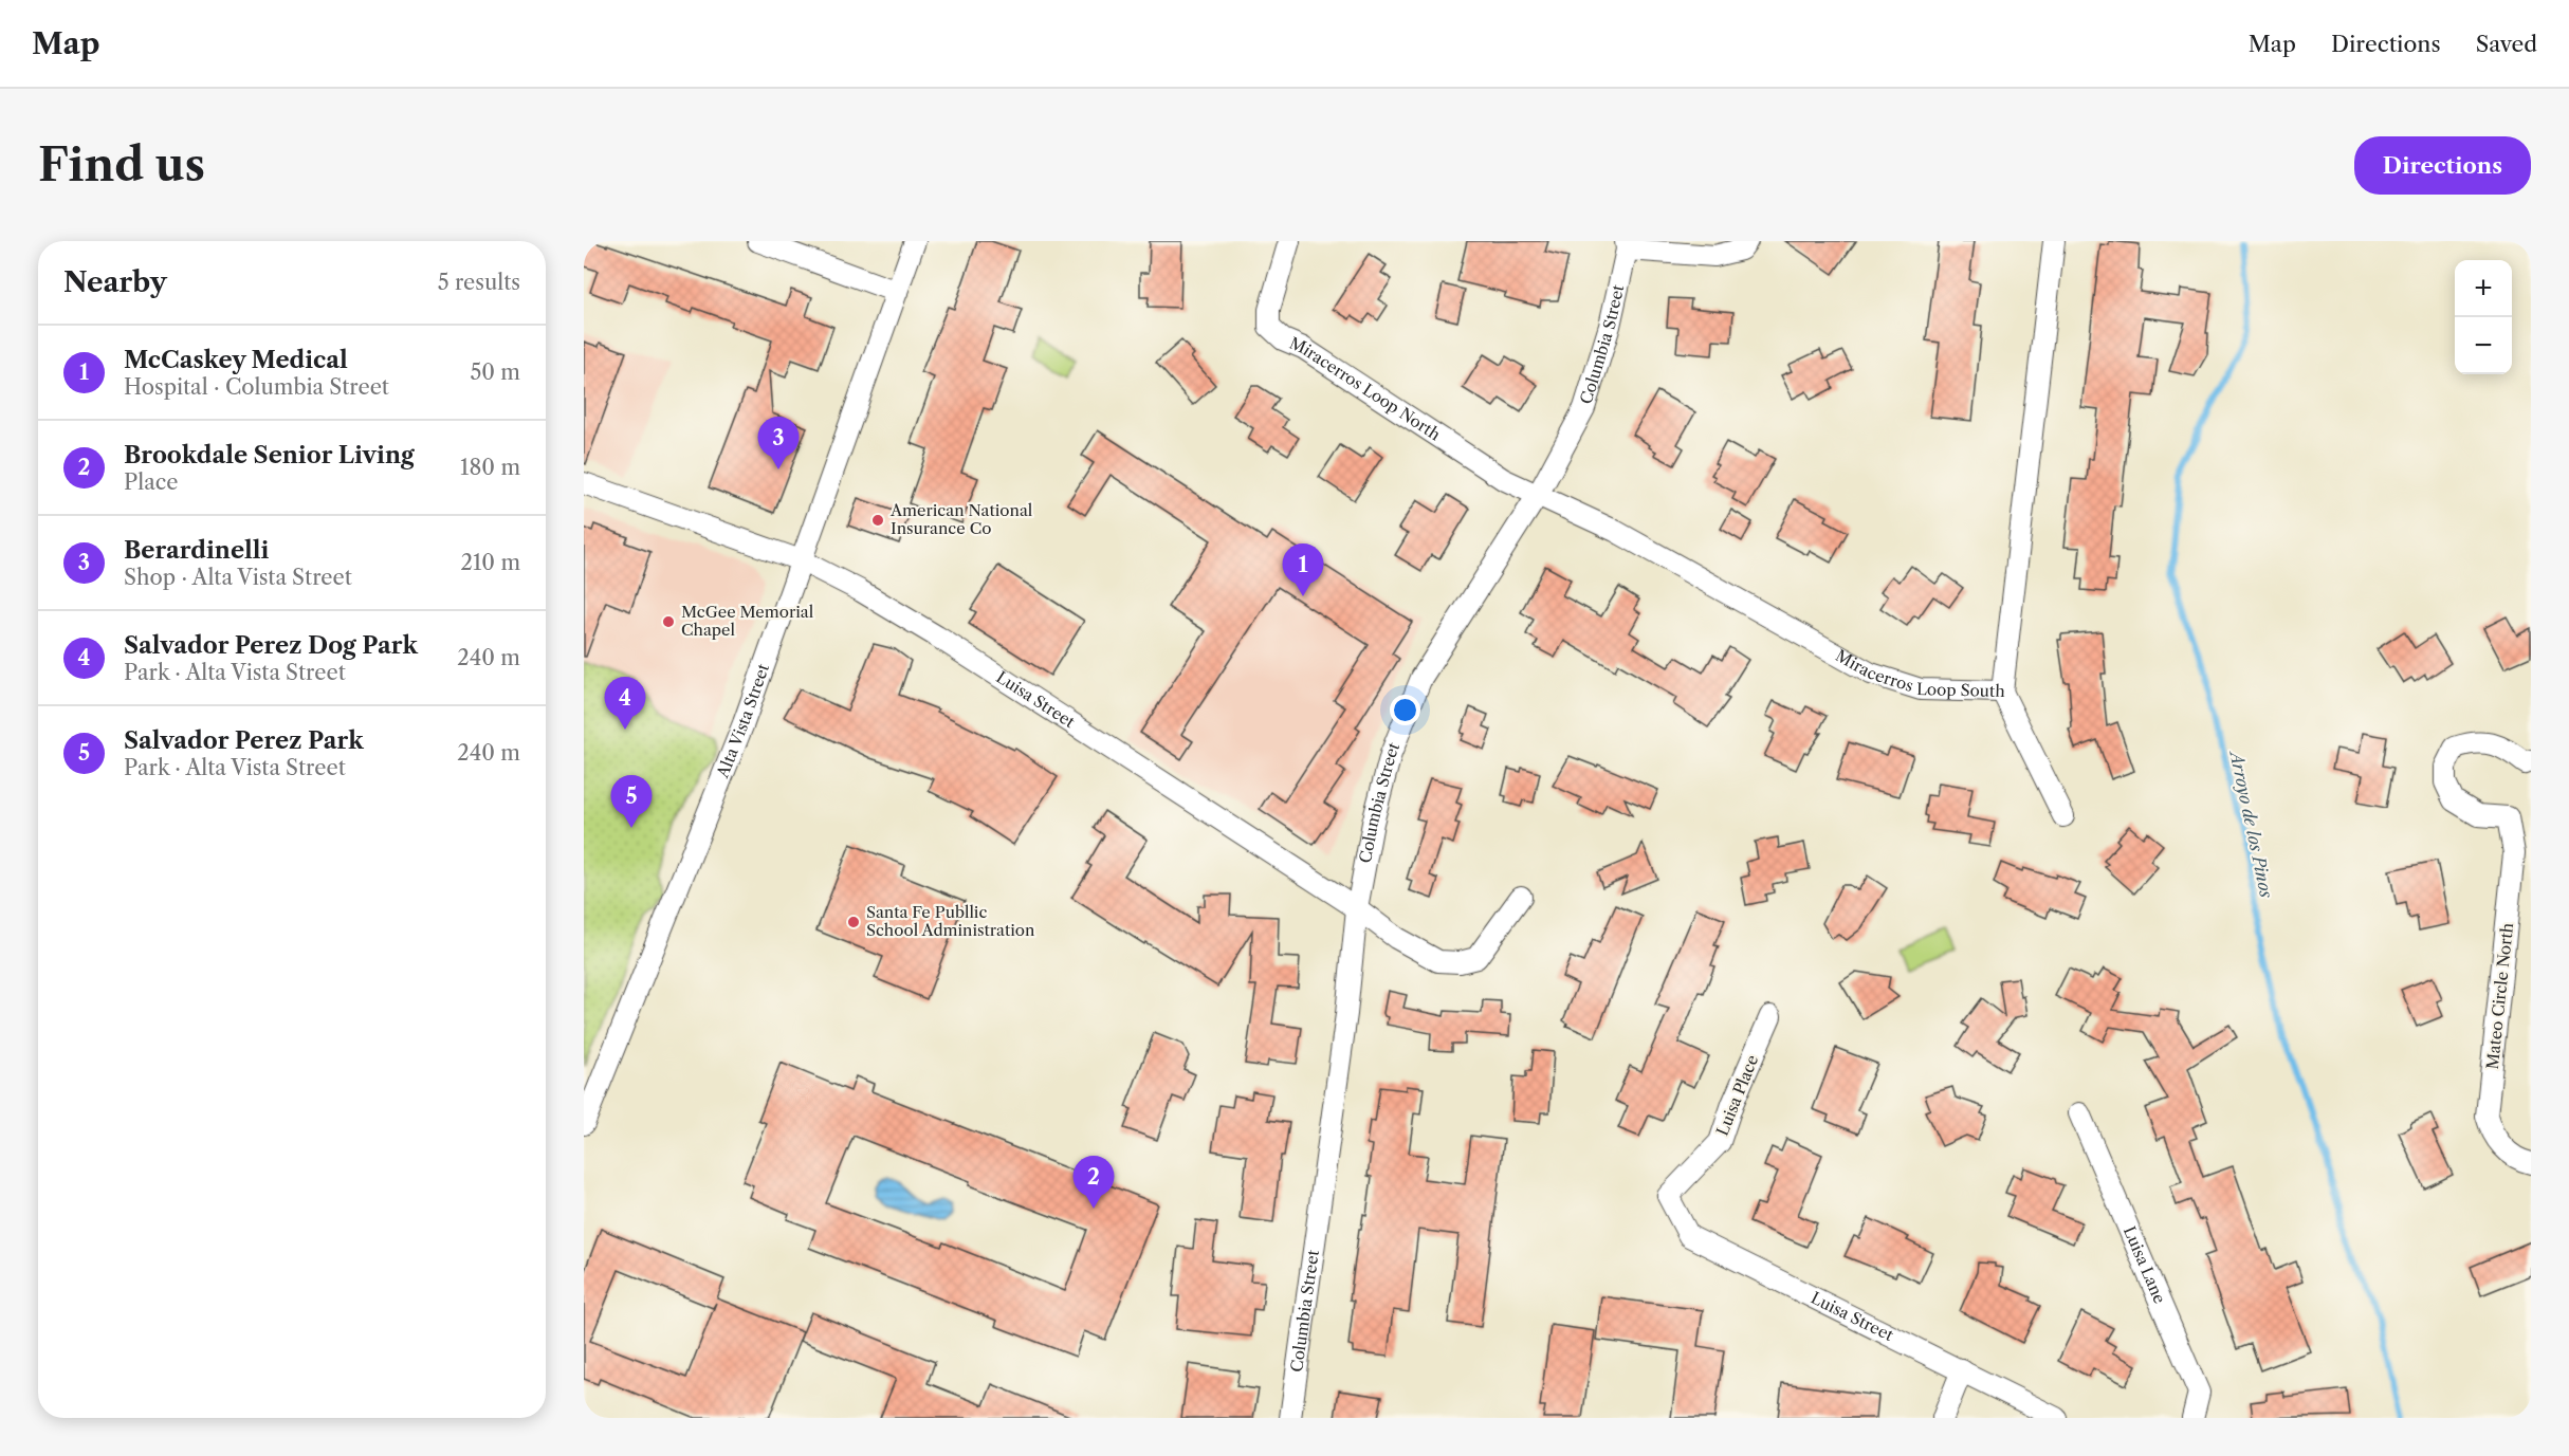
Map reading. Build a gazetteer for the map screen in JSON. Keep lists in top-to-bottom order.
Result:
{
  "streets": {
    "street": [
      "Columbia Street",
      "Miracerros Loop North",
      "Miracerros Loop South",
      "Luisa Street",
      "Alta Vista Street",
      "Mateo Circle North",
      "Luisa Place",
      "Luisa Lane"
    ]
  },
  "crossings": [
    ["Columbia Street", "Miracerros Loop North"],
    ["Columbia Street", "Miracerros Loop South"],
    ["Columbia Street", "Luisa Street"],
    ["Miracerros Loop North", "Miracerros Loop South"],
    ["Luisa Street", "Alta Vista Street"],
    ["Luisa Street", "Luisa Place"]
  ],
  "water": ["Arroyo de los Pinos"],
  "places": ["American National Insurance Co", "McGee Memorial Chapel", "Santa Fe Publlic School Administration"],
  "page": {
    "header": "Map",
    "nav": ["Map", "Directions", "Saved"],
    "buttons": "Directions",
    "title": "Find us",
    "heading": ["Nearby", "5 results"],
    "map_buttons": ["+", "−"],
    "list": [
      {
        "mark": "1",
        "name": "McCaskey Medical",
        "note": "Hospital · Columbia Street",
        "value": "50 m"
      },
      {
        "mark": "2",
        "name": "Brookdale Senior Living",
        "note": "Place",
        "value": "180 m"
      },
      {
        "mark": "3",
        "name": "Berardinelli",
        "note": "Shop · Alta Vista Street",
        "value": "210 m"
      },
      {
        "mark": "4",
        "name": "Salvador Perez Dog Park",
        "note": "Park · Alta Vista Street",
        "value": "240 m"
      },
      {
        "mark": "5",
        "name": "Salvador Perez Park",
        "note": "Park · Alta Vista Street",
        "value": "240 m"
      }
    ],
    "pins": [
      "3",
      "1",
      "4",
      "5",
      "2"
    ]
  }
}
